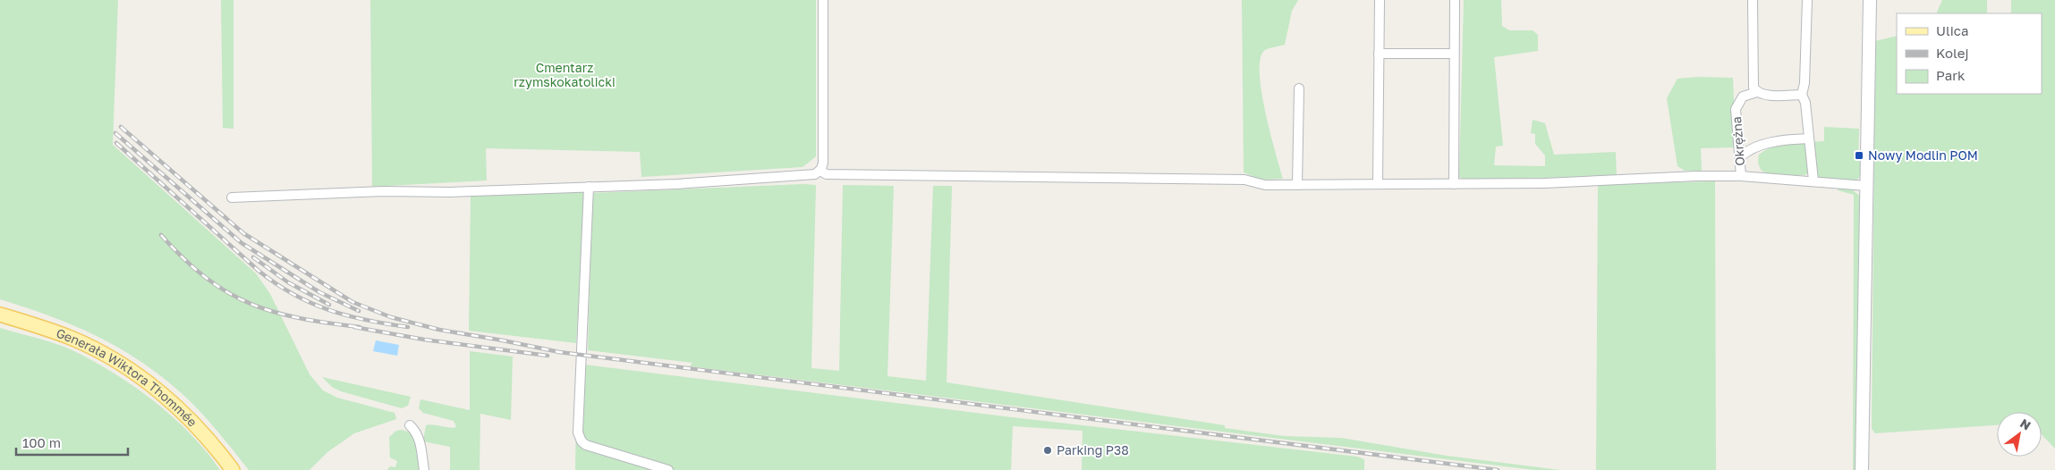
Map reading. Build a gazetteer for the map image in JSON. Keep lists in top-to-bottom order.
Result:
{
  "streets": {
    "main road": ["Generała Wiktora Thommée"],
    "street": ["Okrężna"]
  },
  "parks": ["Cmentarz rzymskokatolicki"],
  "places": {
    "transit": ["Nowy Modlin POM"],
    "other": ["Parking P38"]
  },
  "legend": ["Ulica", "Kolej", "Park"],
  "scale_bar": "100 m",
  "north": "top right"
}
